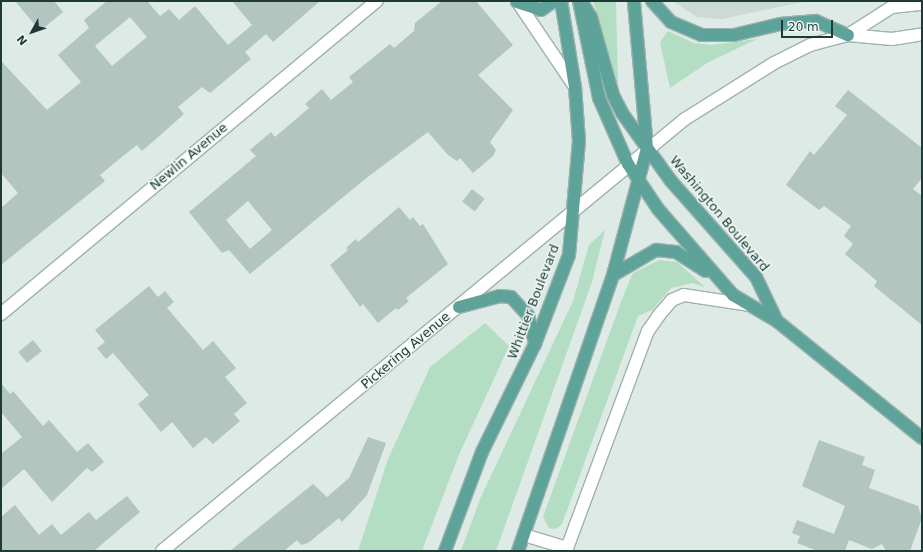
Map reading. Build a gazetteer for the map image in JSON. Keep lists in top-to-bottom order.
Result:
{
  "streets": {
    "main road": ["Washington Boulevard", "Whittier Boulevard"],
    "street": ["Newlin Avenue", "Pickering Avenue"]
  },
  "crossings": [
    ["Washington Boulevard", "Pickering Avenue"],
    ["Whittier Boulevard", "Pickering Avenue"]
  ],
  "scale_bar": "20 m",
  "north": "bottom left"
}
